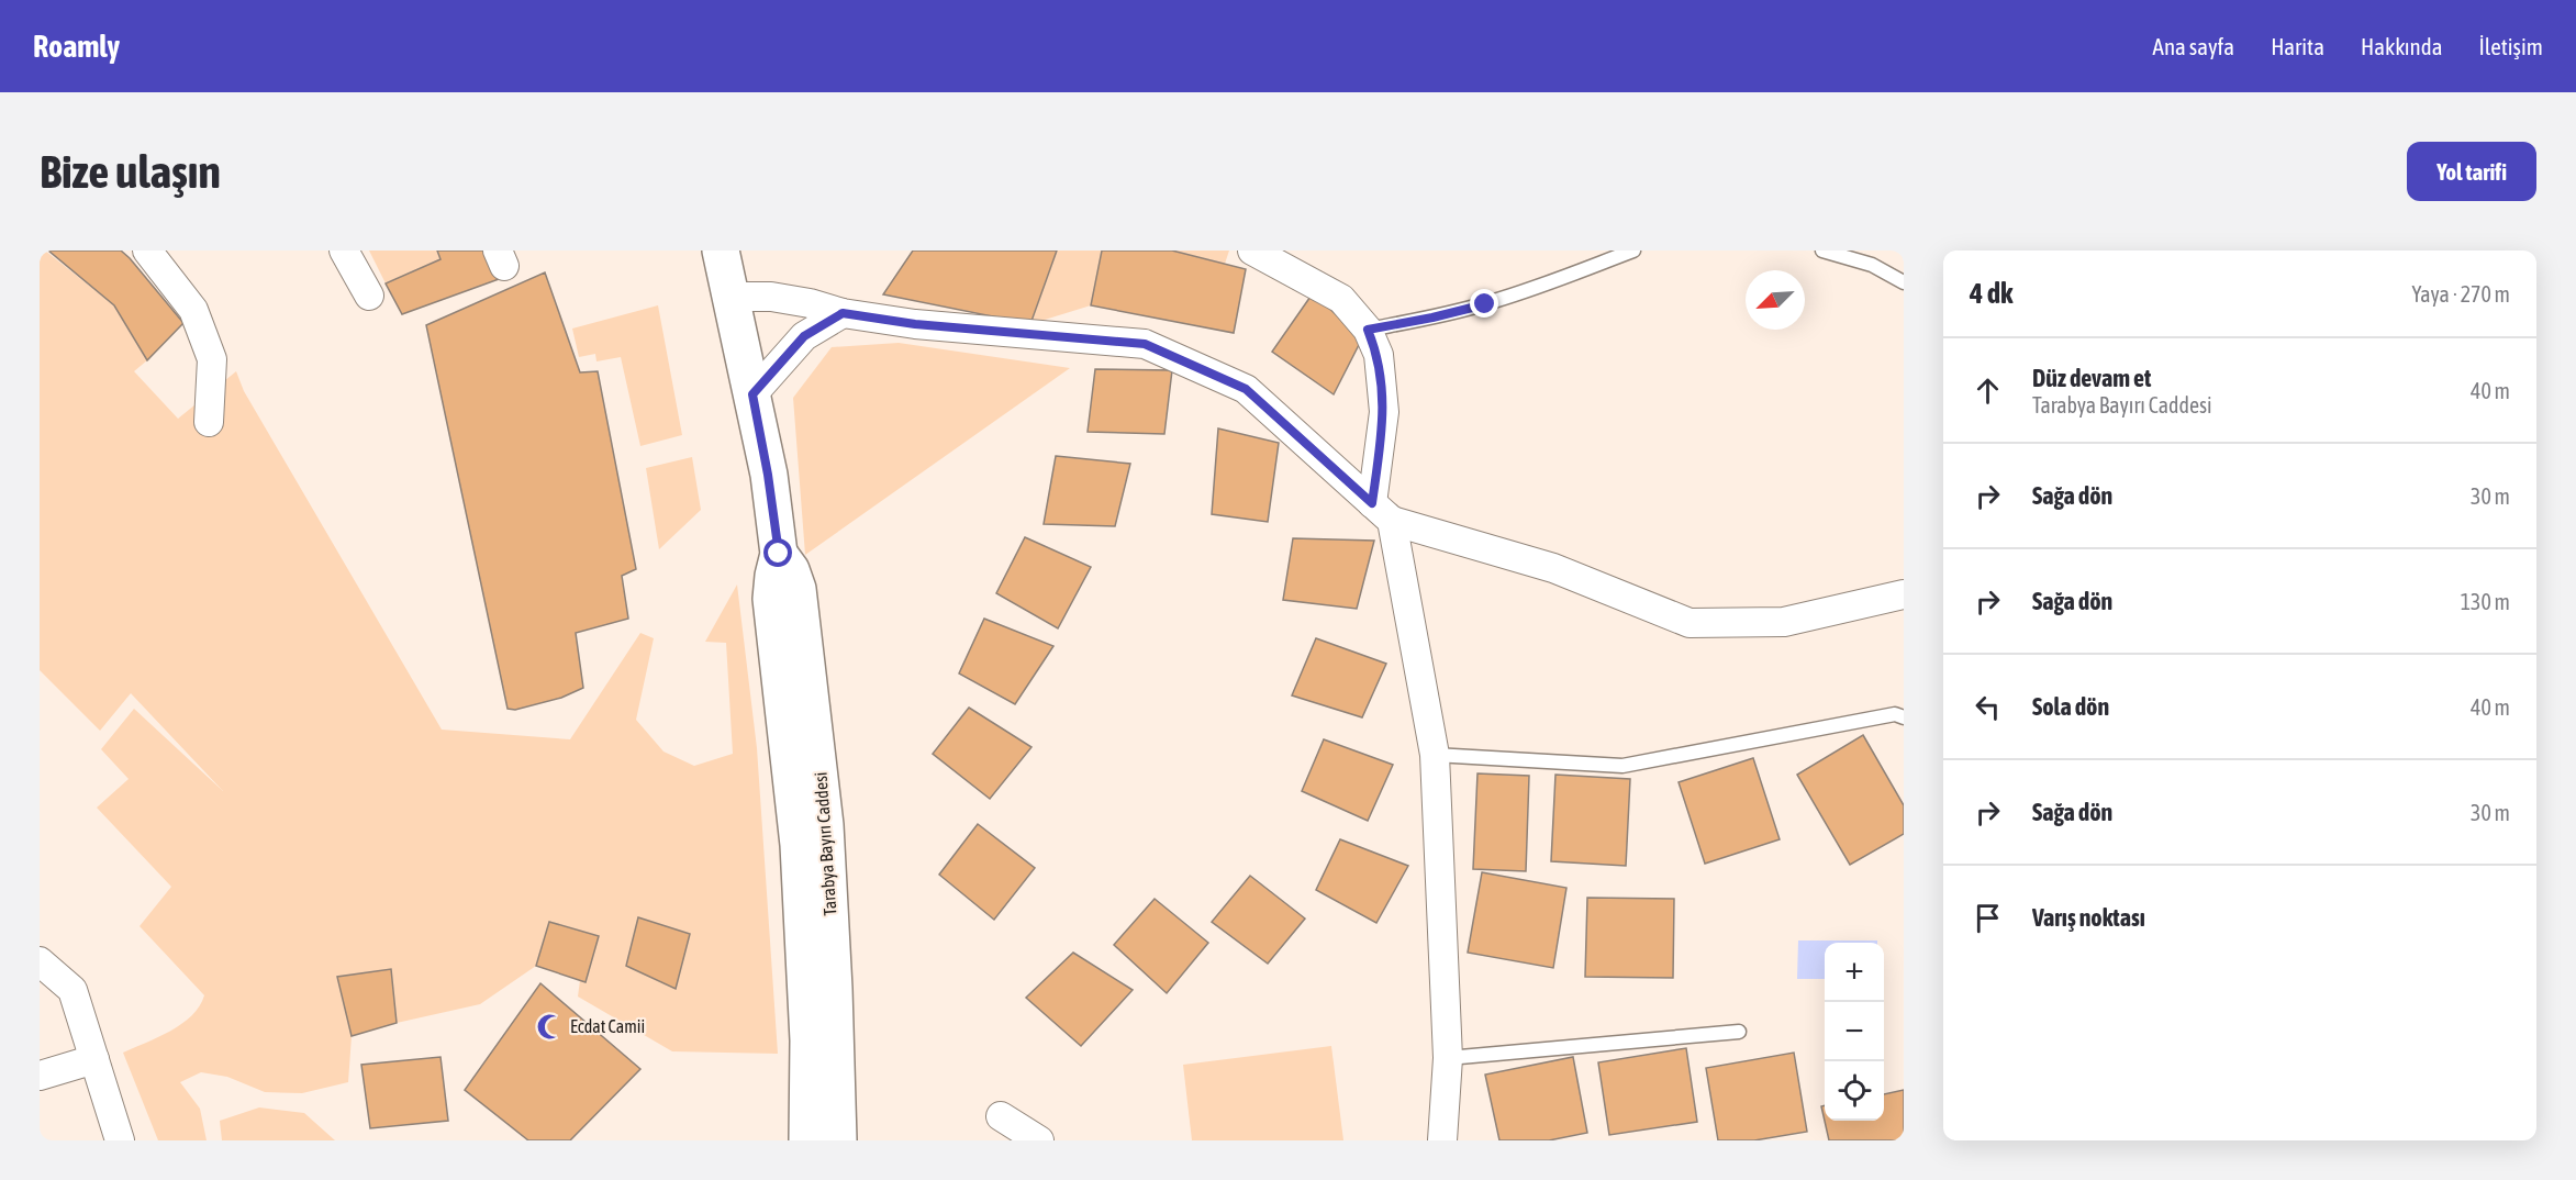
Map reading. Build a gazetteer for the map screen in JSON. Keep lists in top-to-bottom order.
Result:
{
  "streets": {
    "main road": ["Tarabya Bayırı Caddesi"]
  },
  "places": {
    "mosque": ["Ecdat Camii"]
  },
  "north": "bottom left",
  "page": {
    "header": "Roamly",
    "nav": [
      "Ana sayfa",
      "Harita",
      "Hakkında",
      "İletişim"
    ],
    "buttons": "Yol tarifi",
    "title": "Bize ulaşın",
    "heading": ["4 dk", "Yaya · 270 m"],
    "list": [
      ["Düz devam et", "Tarabya Bayırı Caddesi", "40 m"],
      ["Sağa dön", "30 m"],
      ["Sağa dön", "130 m"],
      ["Sola dön", "40 m"],
      ["Sağa dön", "30 m"],
      "Varış noktası"
    ],
    "map_buttons": ["+", "−"]
  }
}
